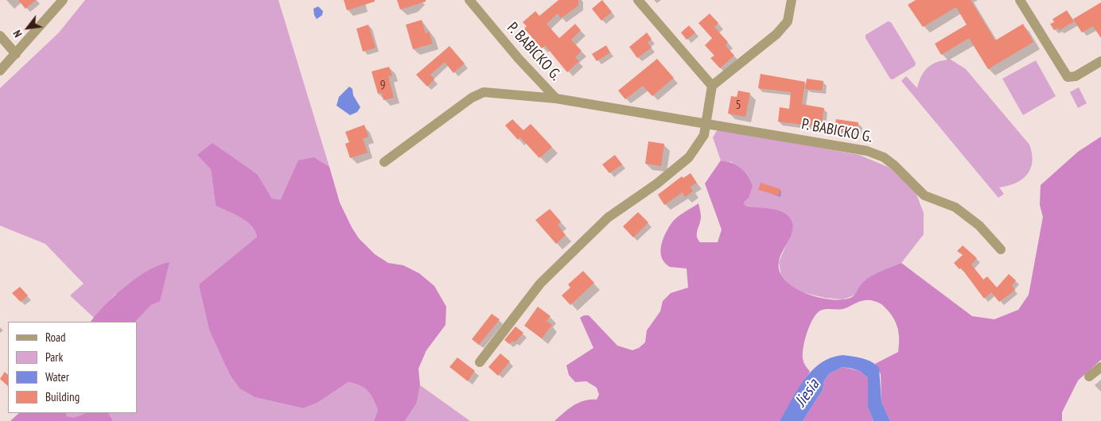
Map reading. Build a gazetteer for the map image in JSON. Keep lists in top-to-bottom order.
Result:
{
  "streets": {
    "street": ["P. BABICKO G."]
  },
  "water": ["Jiesia"],
  "house_numbers": ["9", "5"],
  "legend": [
    "Road",
    "Park",
    "Water",
    "Building"
  ],
  "north": "bottom left"
}
